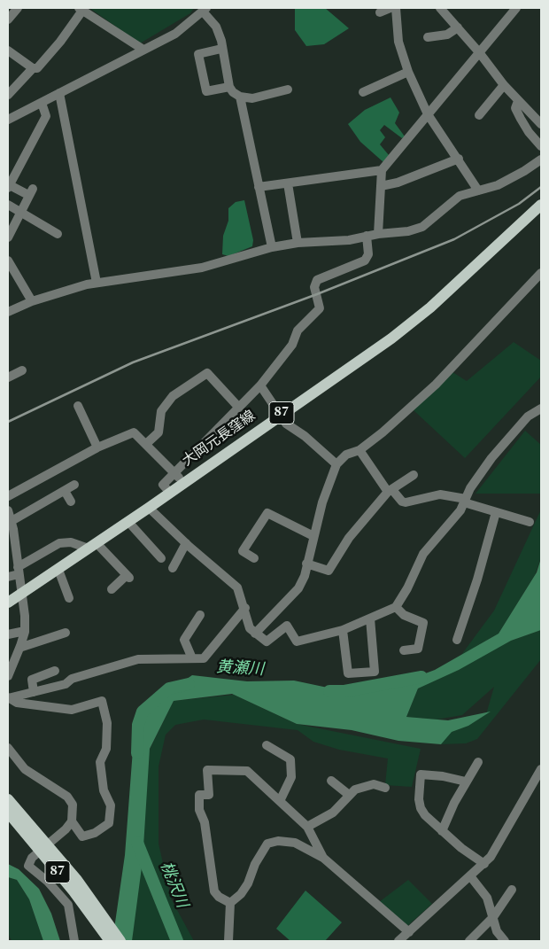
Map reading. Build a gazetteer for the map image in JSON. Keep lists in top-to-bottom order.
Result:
{
  "streets": {
    "main road": ["87", "大岡元長窪線"]
  },
  "water": ["黄瀬川", "桃沢川"]
}
